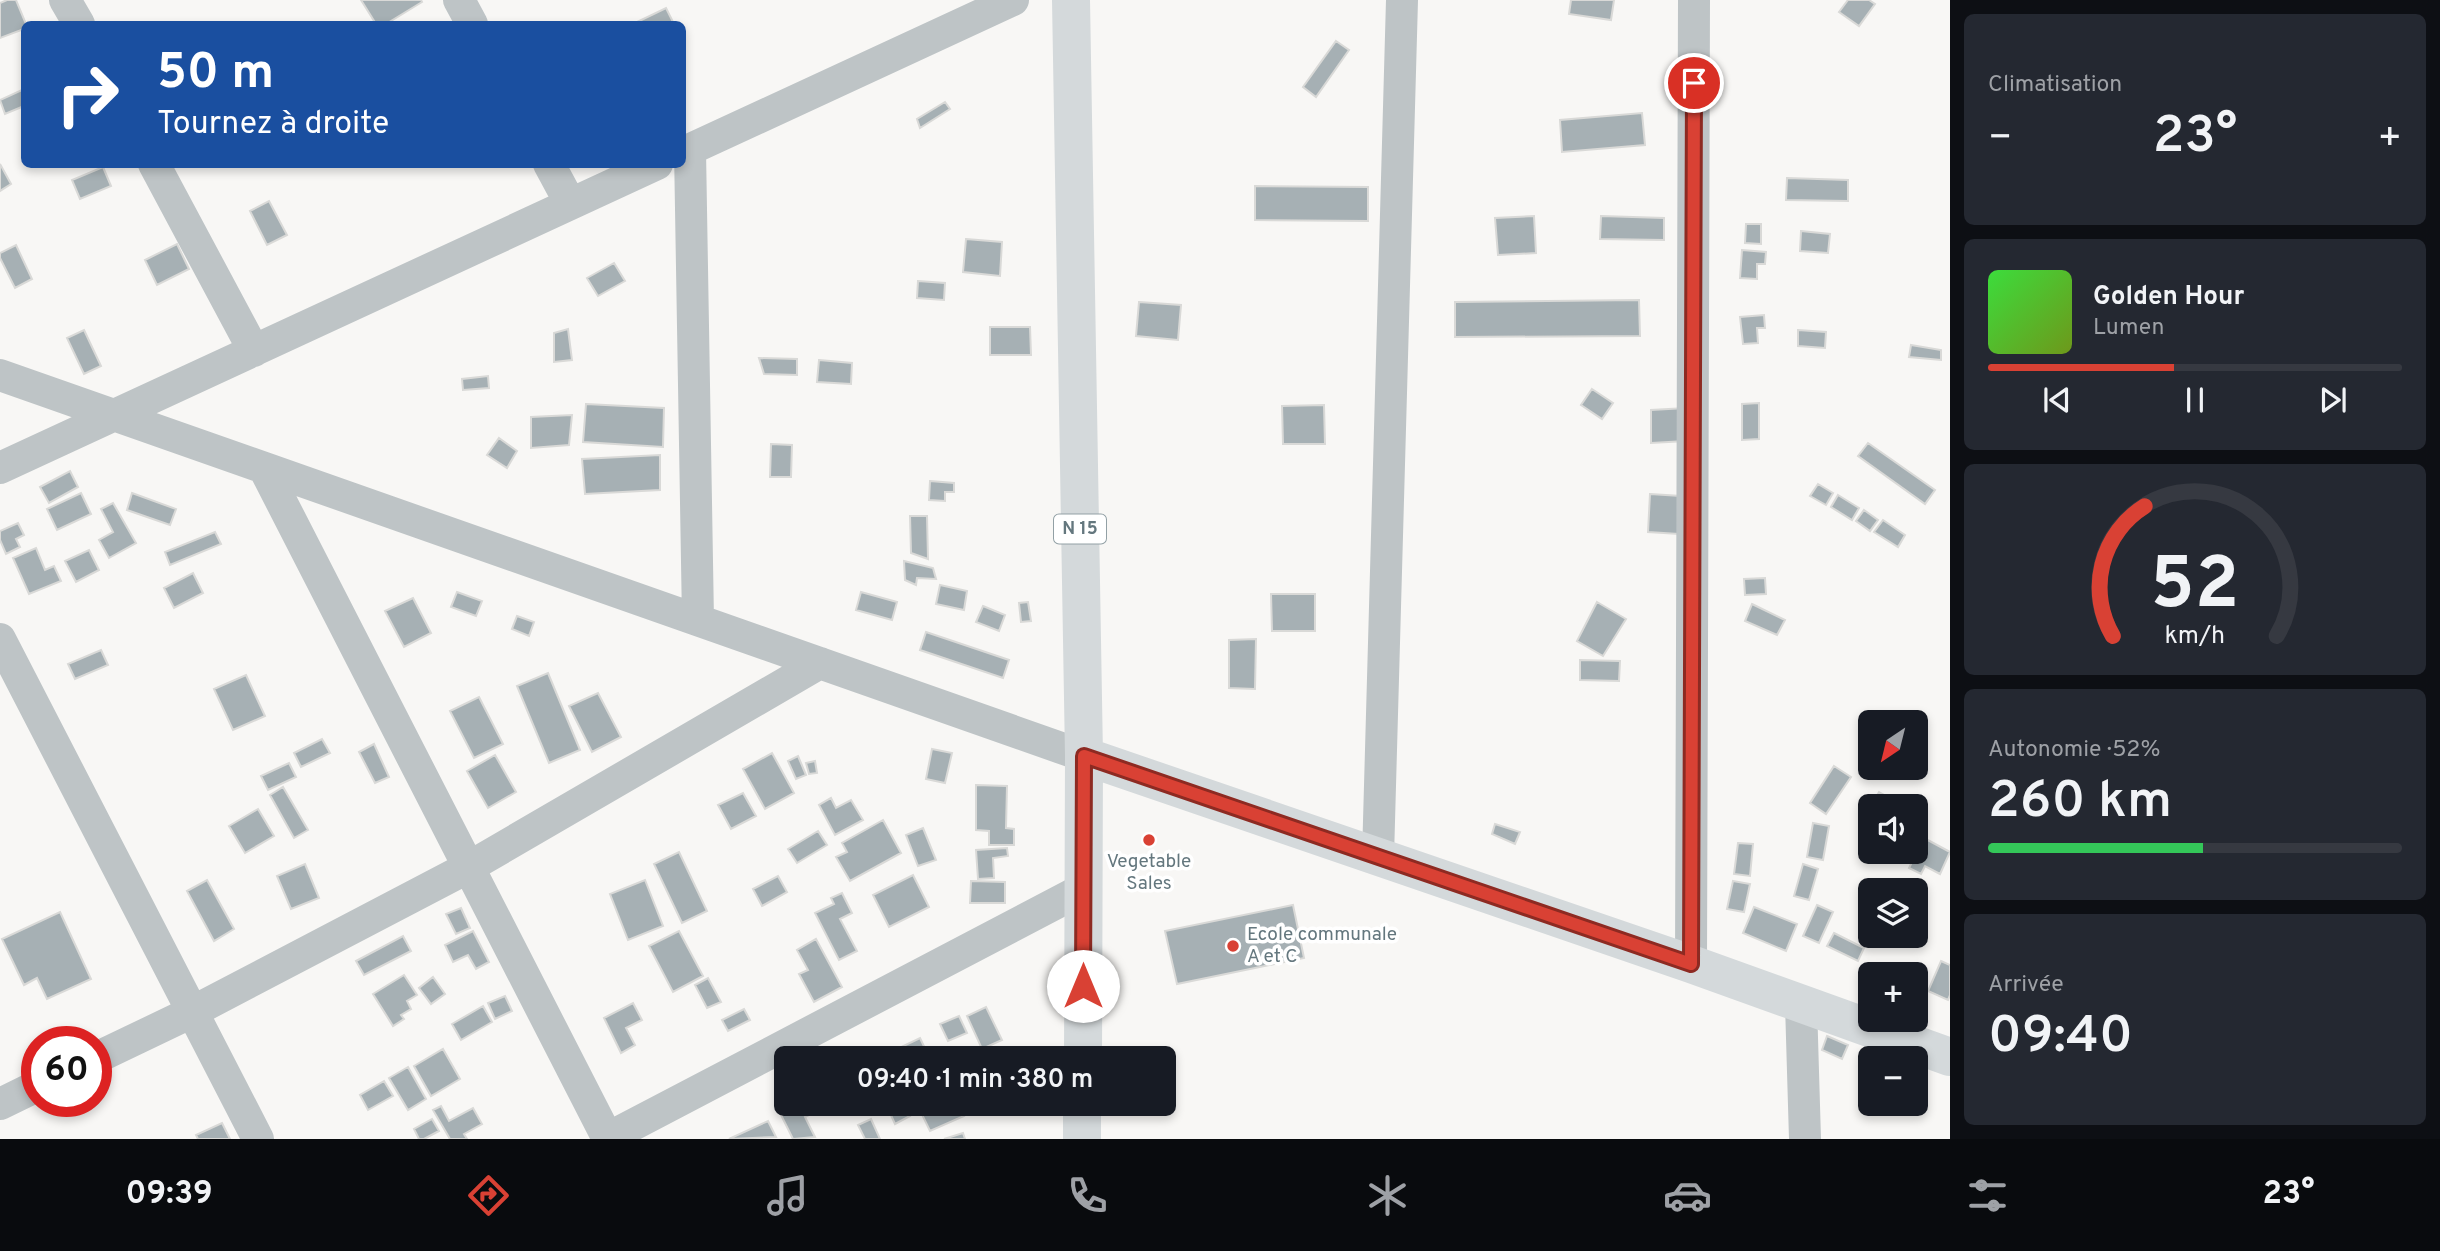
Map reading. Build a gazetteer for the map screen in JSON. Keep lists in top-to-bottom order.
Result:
{
  "streets": {
    "main road": ["N 15"]
  },
  "places": ["Vegetable Sales", "Ecole communale A et C"],
  "north": "bottom left",
  "page": {
    "tile": [
      "Climatisation",
      ["Autonomie · 52%", "260 km"],
      ["Arrivée", "09:40"]
    ],
    "turn": ["50 m", "Tournez à droite"],
    "heat": ["−", "23°", "+"],
    "song": ["Golden Hour", "Lumen"],
    "map_buttons": ["+", "−"],
    "limit": "60",
    "trip": "09:40 · 1 min · 380 m",
    "tabs": ["09:39", "23°"],
    "gauge": ["52", "km/h"]
  }
}
